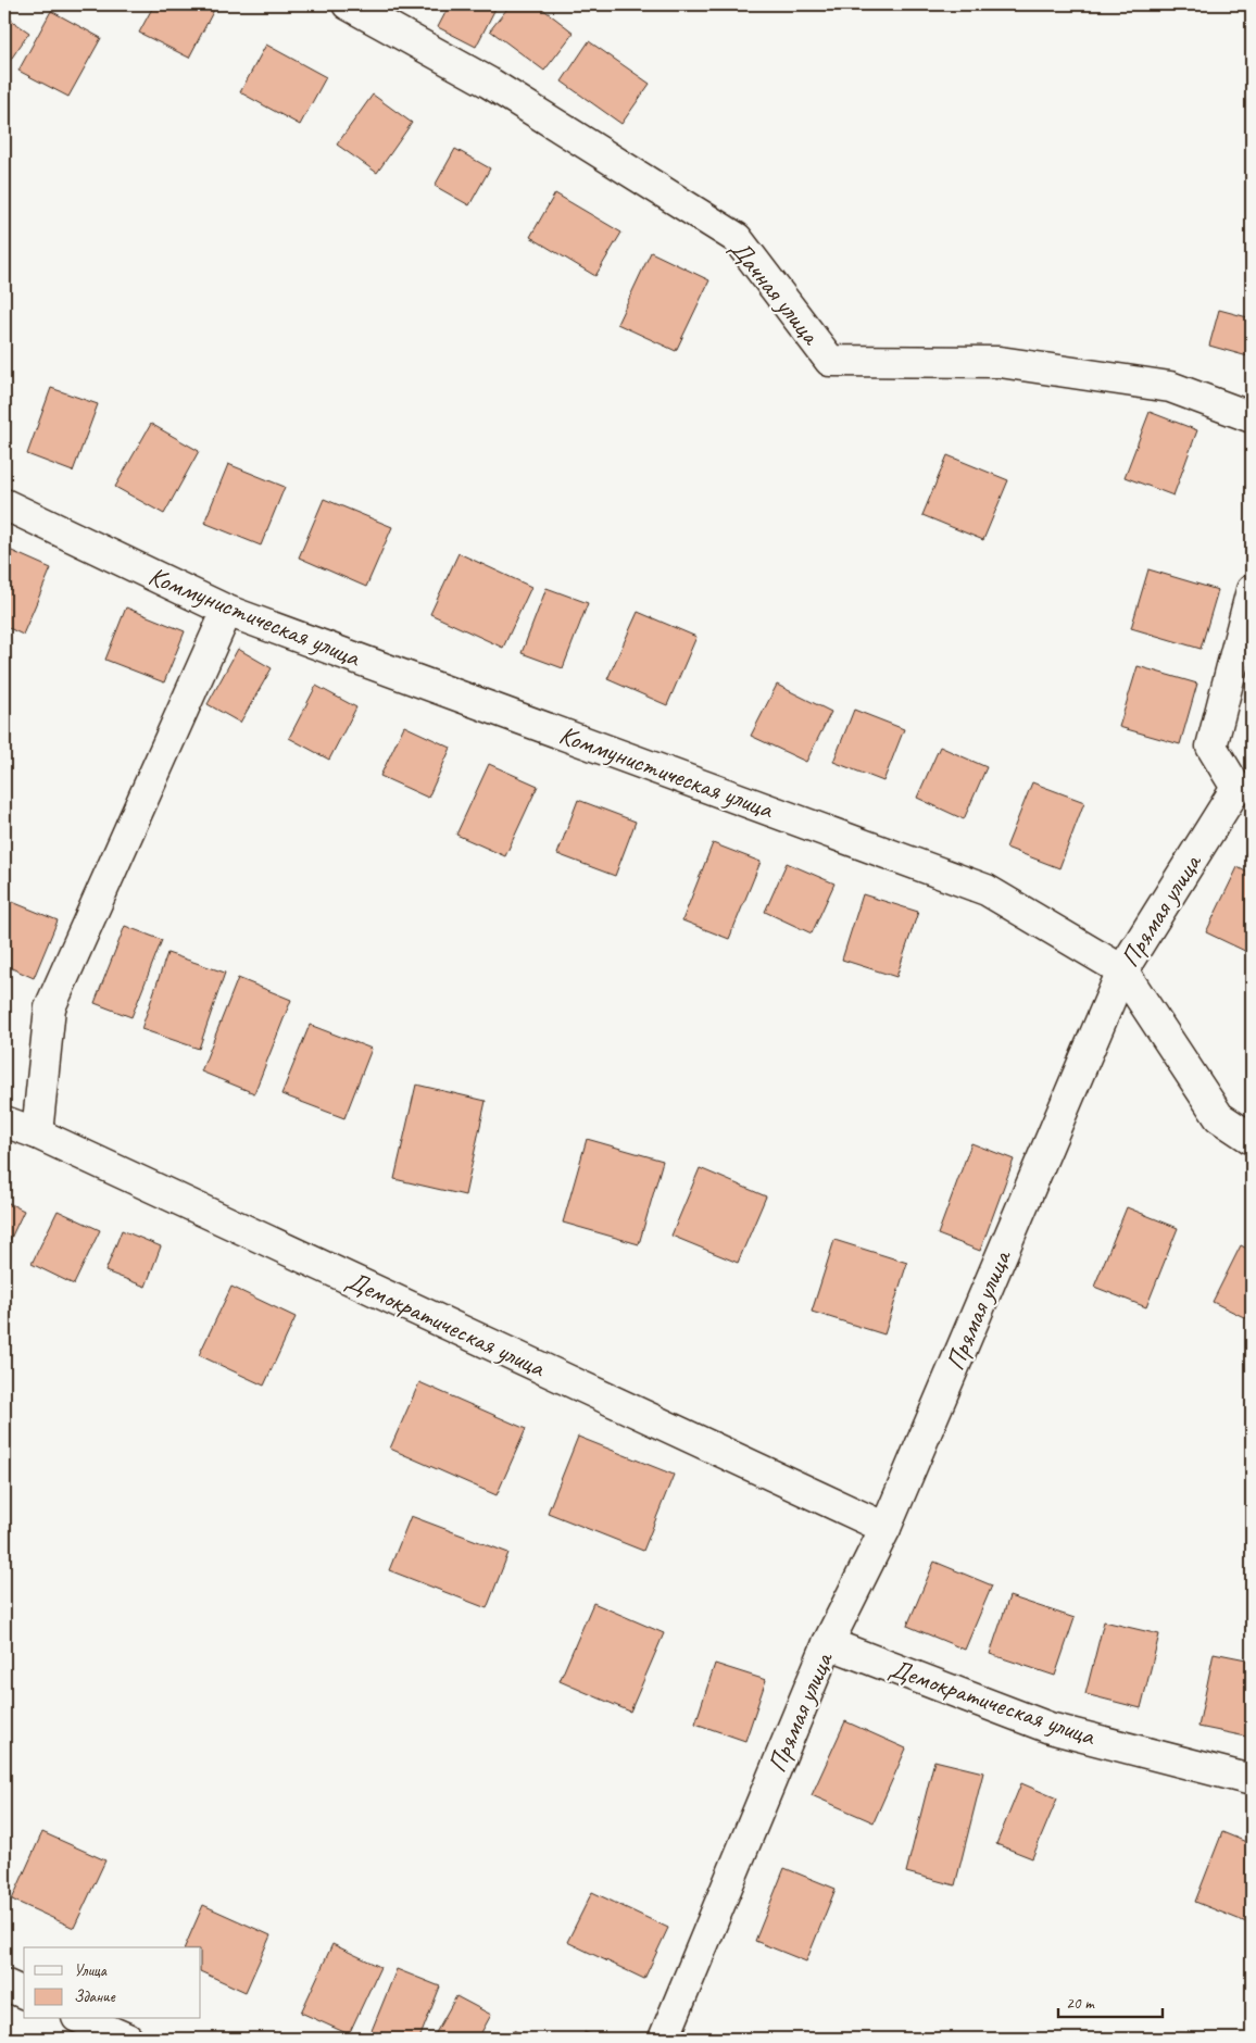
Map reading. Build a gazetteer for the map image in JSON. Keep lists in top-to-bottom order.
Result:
{
  "streets": {
    "street": [
      "Дачная улица",
      "Коммунистическая улица",
      "Прямая улица",
      "Демократическая улица"
    ]
  },
  "crossings": [
    ["Коммунистическая улица", "Прямая улица"],
    ["Прямая улица", "Демократическая улица"]
  ],
  "legend": ["Улица", "Здание"],
  "scale_bar": "20 m"
}
